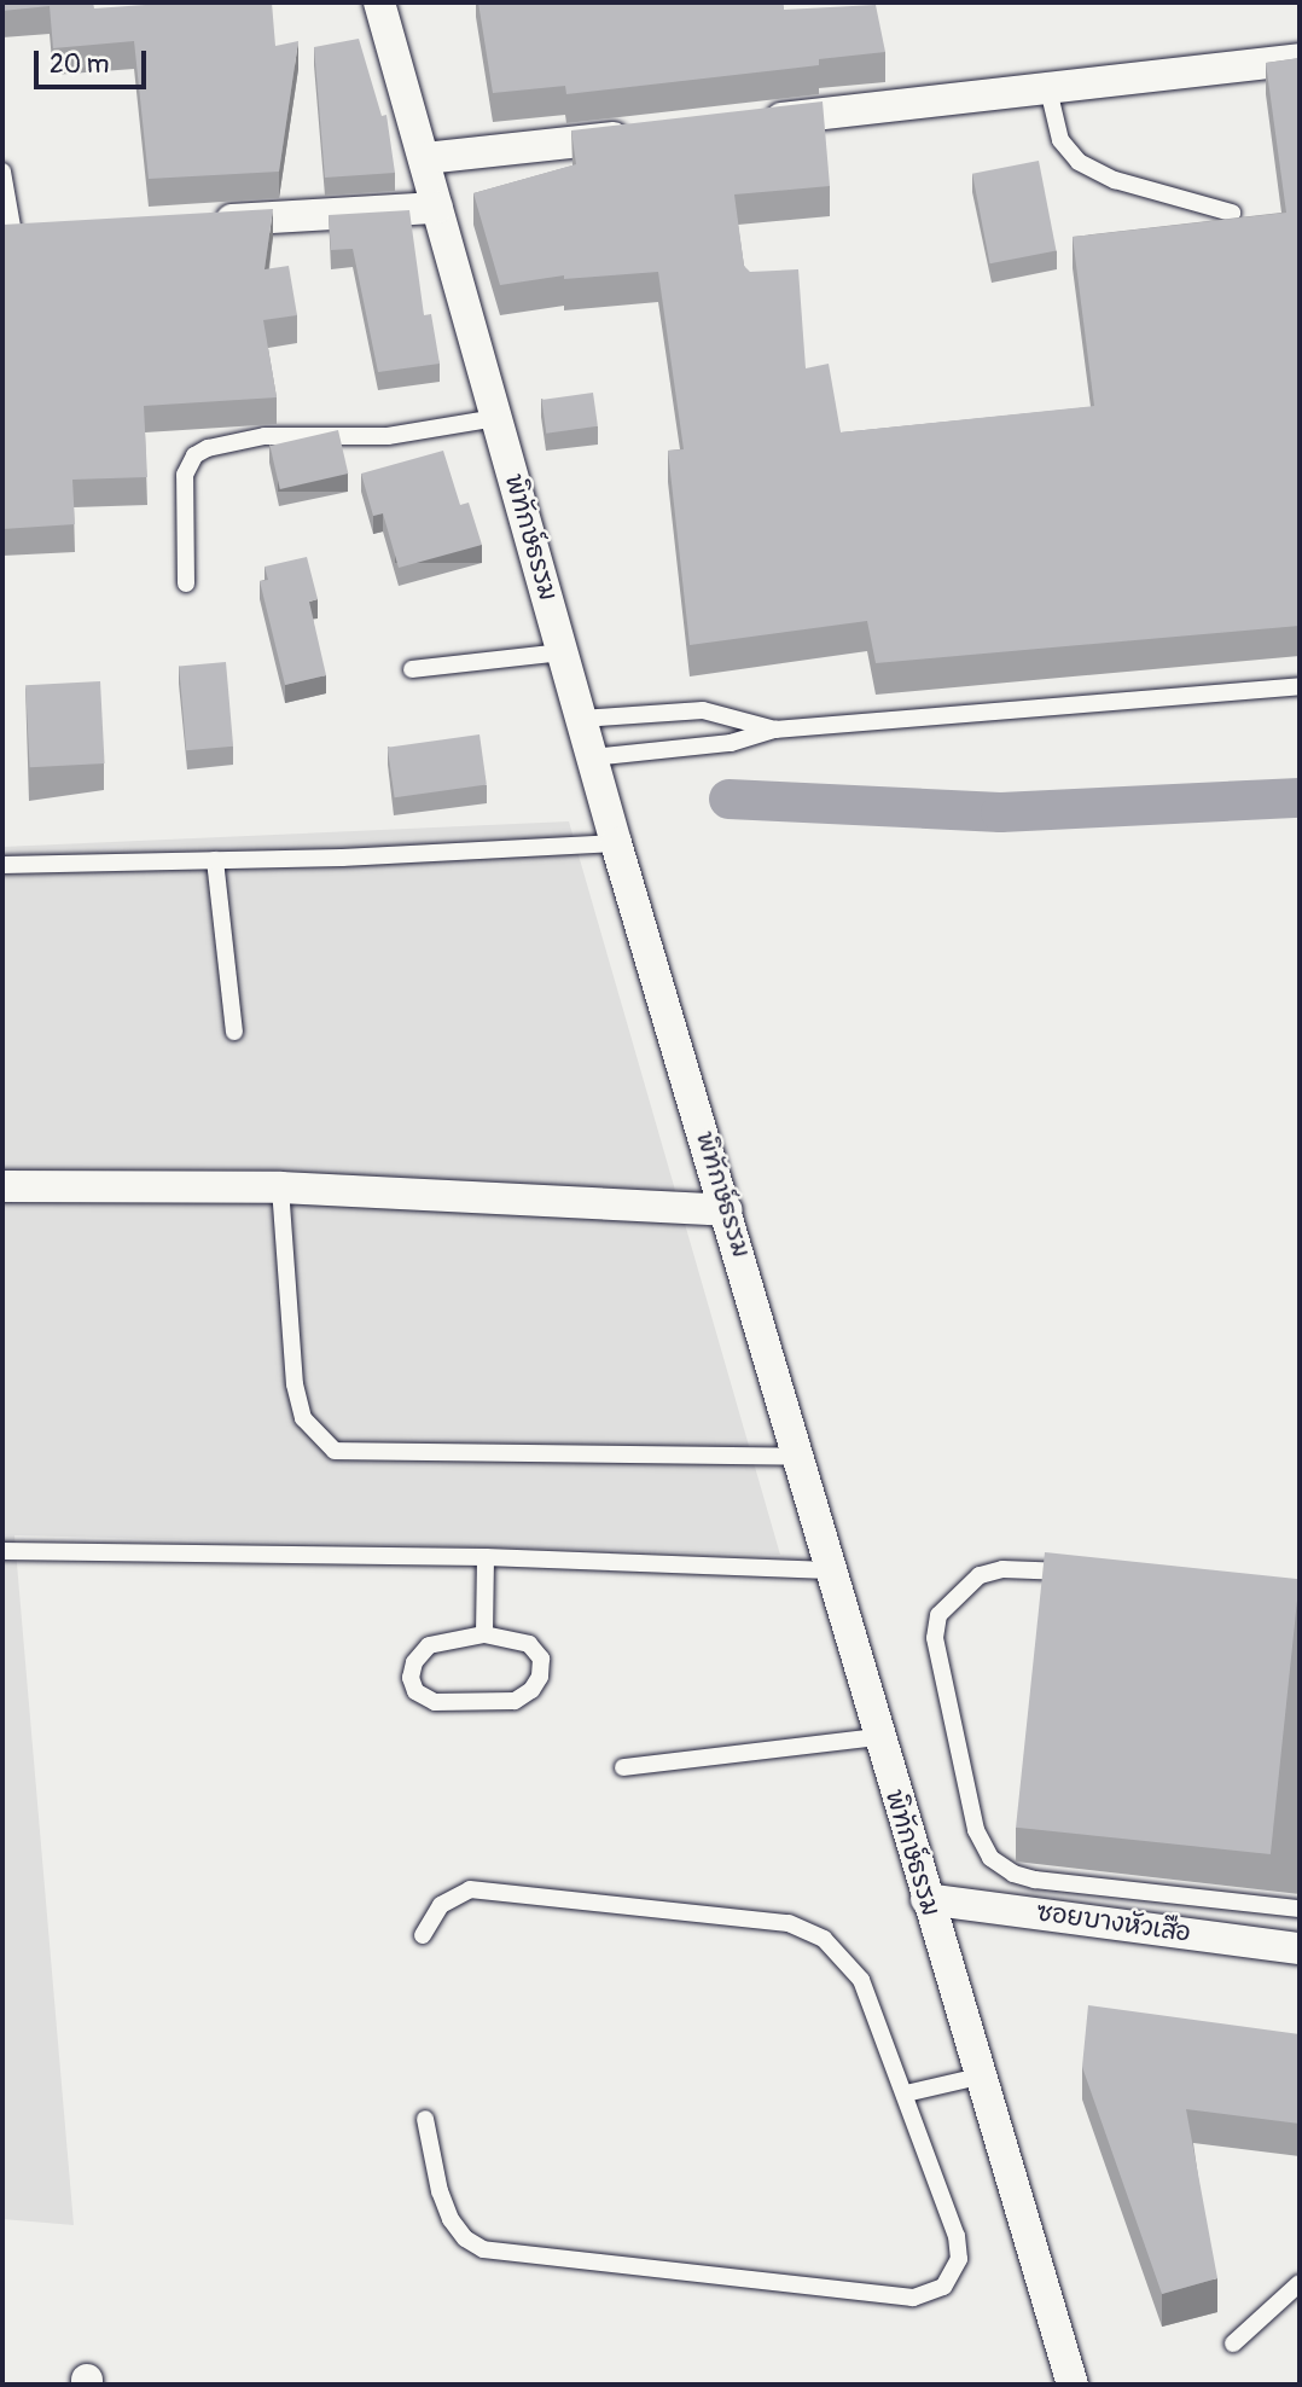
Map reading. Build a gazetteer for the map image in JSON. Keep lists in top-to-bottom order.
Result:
{
  "streets": {
    "street": ["พิทักษ์ธรรม", "ซอยบางหัวเสือ"]
  },
  "crossings": [
    ["พิทักษ์ธรรม", "ซอยบางหัวเสือ"]
  ],
  "scale_bar": "20 m"
}
